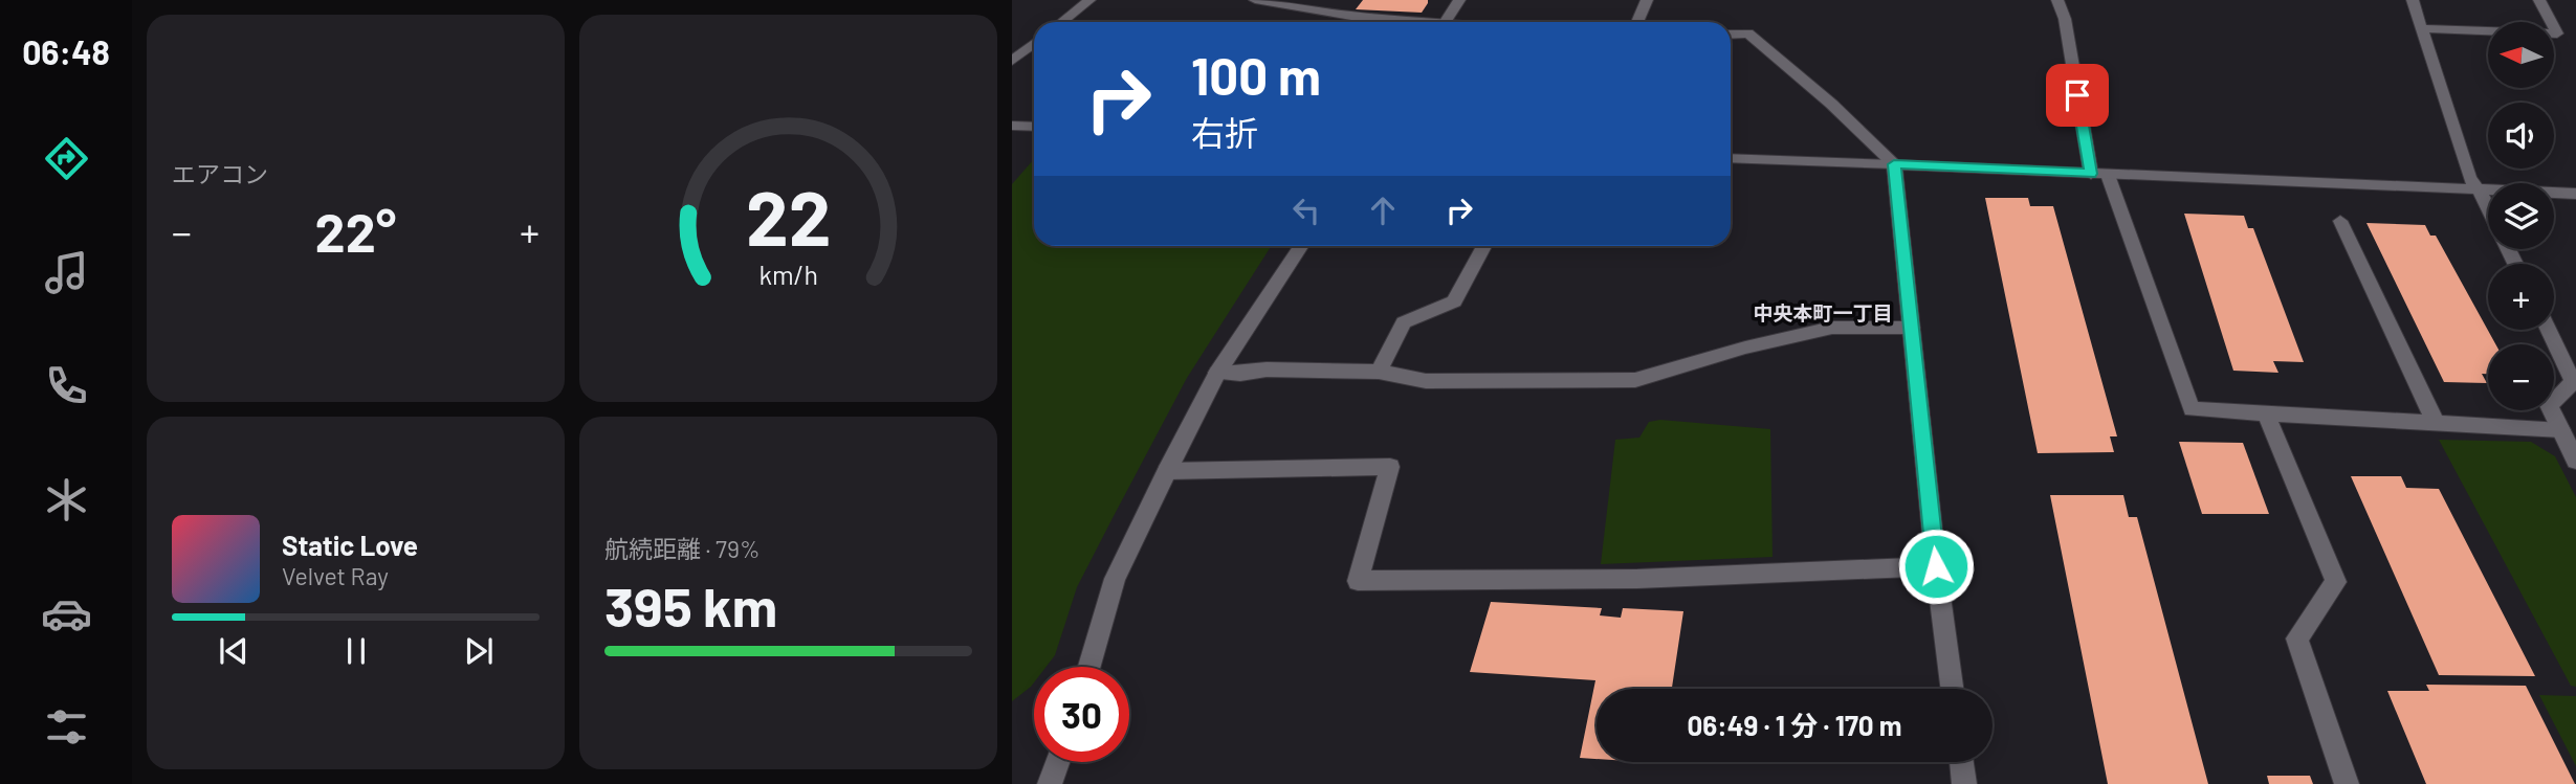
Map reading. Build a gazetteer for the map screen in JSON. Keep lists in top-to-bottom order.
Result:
{
  "districts": ["中央本町一丁目"],
  "north": "left",
  "page": {
    "tabs": "06:48",
    "tile": [
      "エアコン",
      ["航続距離 · 79%", "395 km"]
    ],
    "map_buttons": ["+", "−"],
    "turn": ["100 m", "右折"],
    "heat": ["−", "22°", "+"],
    "song": ["Static Love", "Velvet Ray"],
    "limit": "30",
    "trip": "06:49 · 1 分 · 170 m",
    "gauge": ["22", "km/h"]
  }
}
